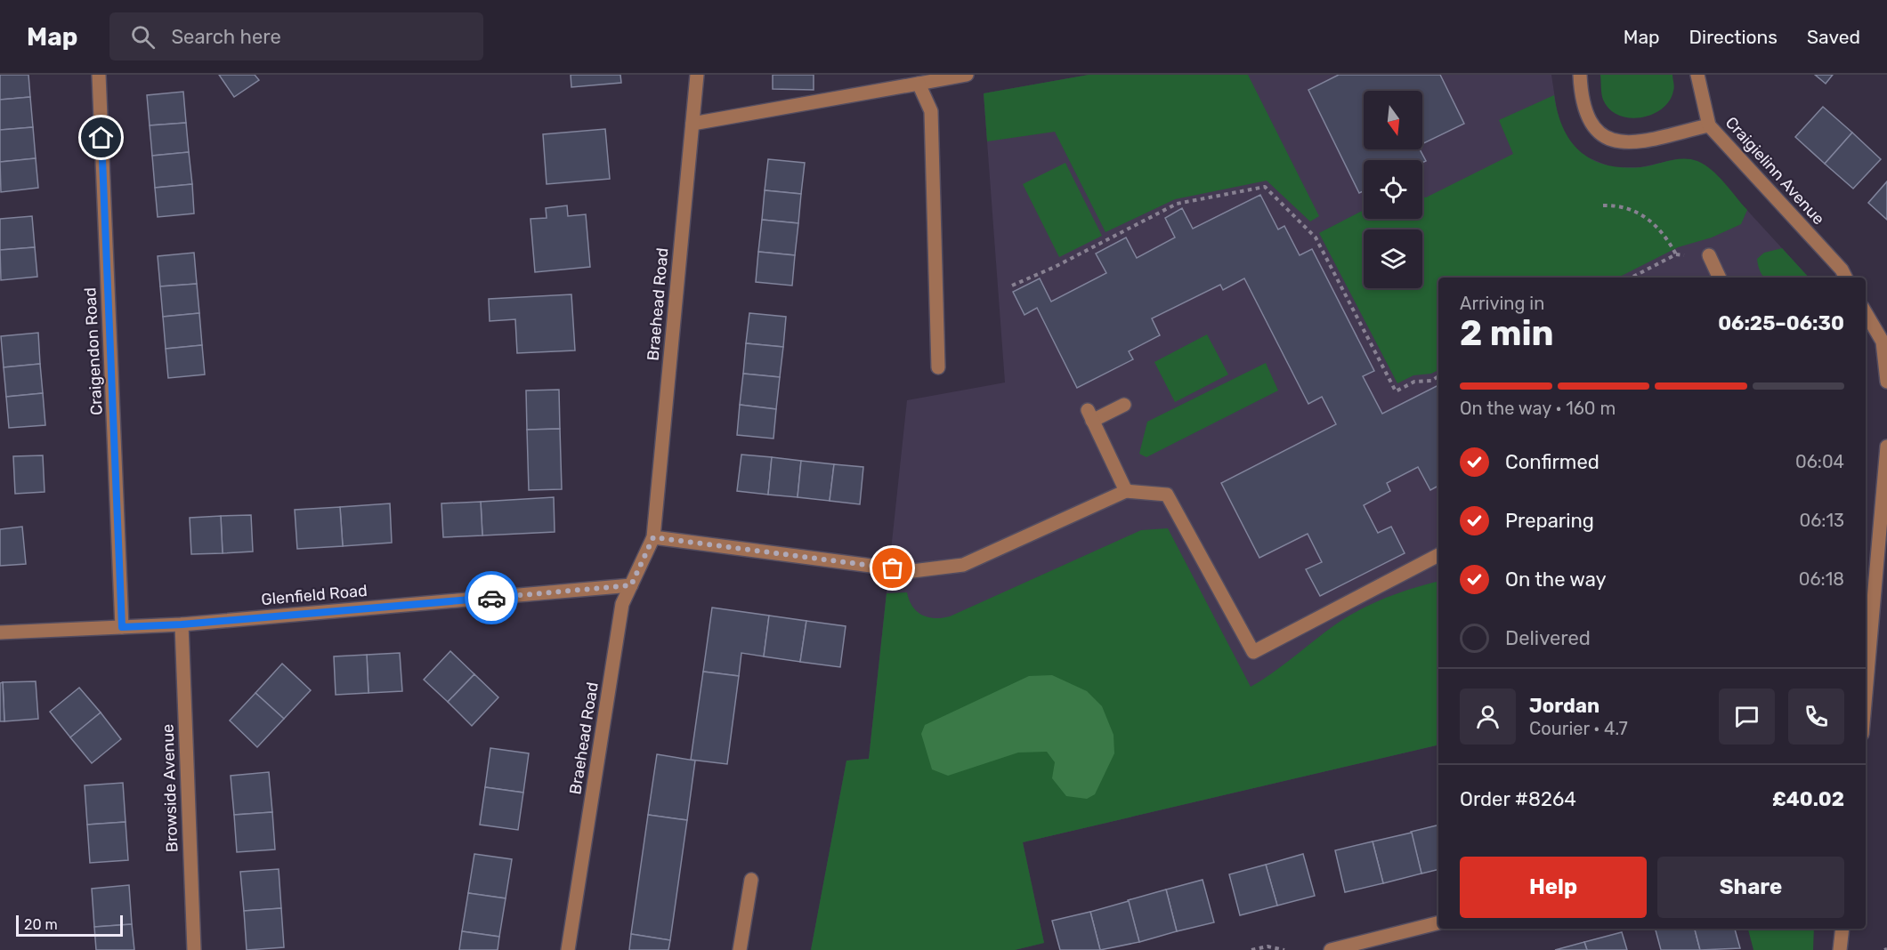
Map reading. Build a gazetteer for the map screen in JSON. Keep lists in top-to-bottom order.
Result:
{
  "streets": {
    "street": [
      "Craigielinn Avenue",
      "Braehead Road",
      "Craigendon Road",
      "Glenfield Road",
      "Browside Avenue"
    ]
  },
  "crossings": [
    ["Braehead Road", "Glenfield Road"],
    ["Craigendon Road", "Glenfield Road"],
    ["Glenfield Road", "Browside Avenue"]
  ],
  "scale_bar": "20 m",
  "north": "bottom",
  "page": {
    "header": "Map",
    "search": "Search here",
    "nav": ["Map", "Directions", "Saved"],
    "heading": ["2 min", "Arriving in", "06:25–06:30"],
    "panel": [
      "Jordan",
      "Courier · 4.7",
      "Order #8264",
      "£40.02"
    ],
    "bar": "On the way · 160 m",
    "list": [
      ["Confirmed", "06:04"],
      ["Preparing", "06:13"],
      ["On the way", "06:18"],
      "Delivered"
    ],
    "buttons": ["Help", "Share"],
    "scale": "20 m"
  }
}
